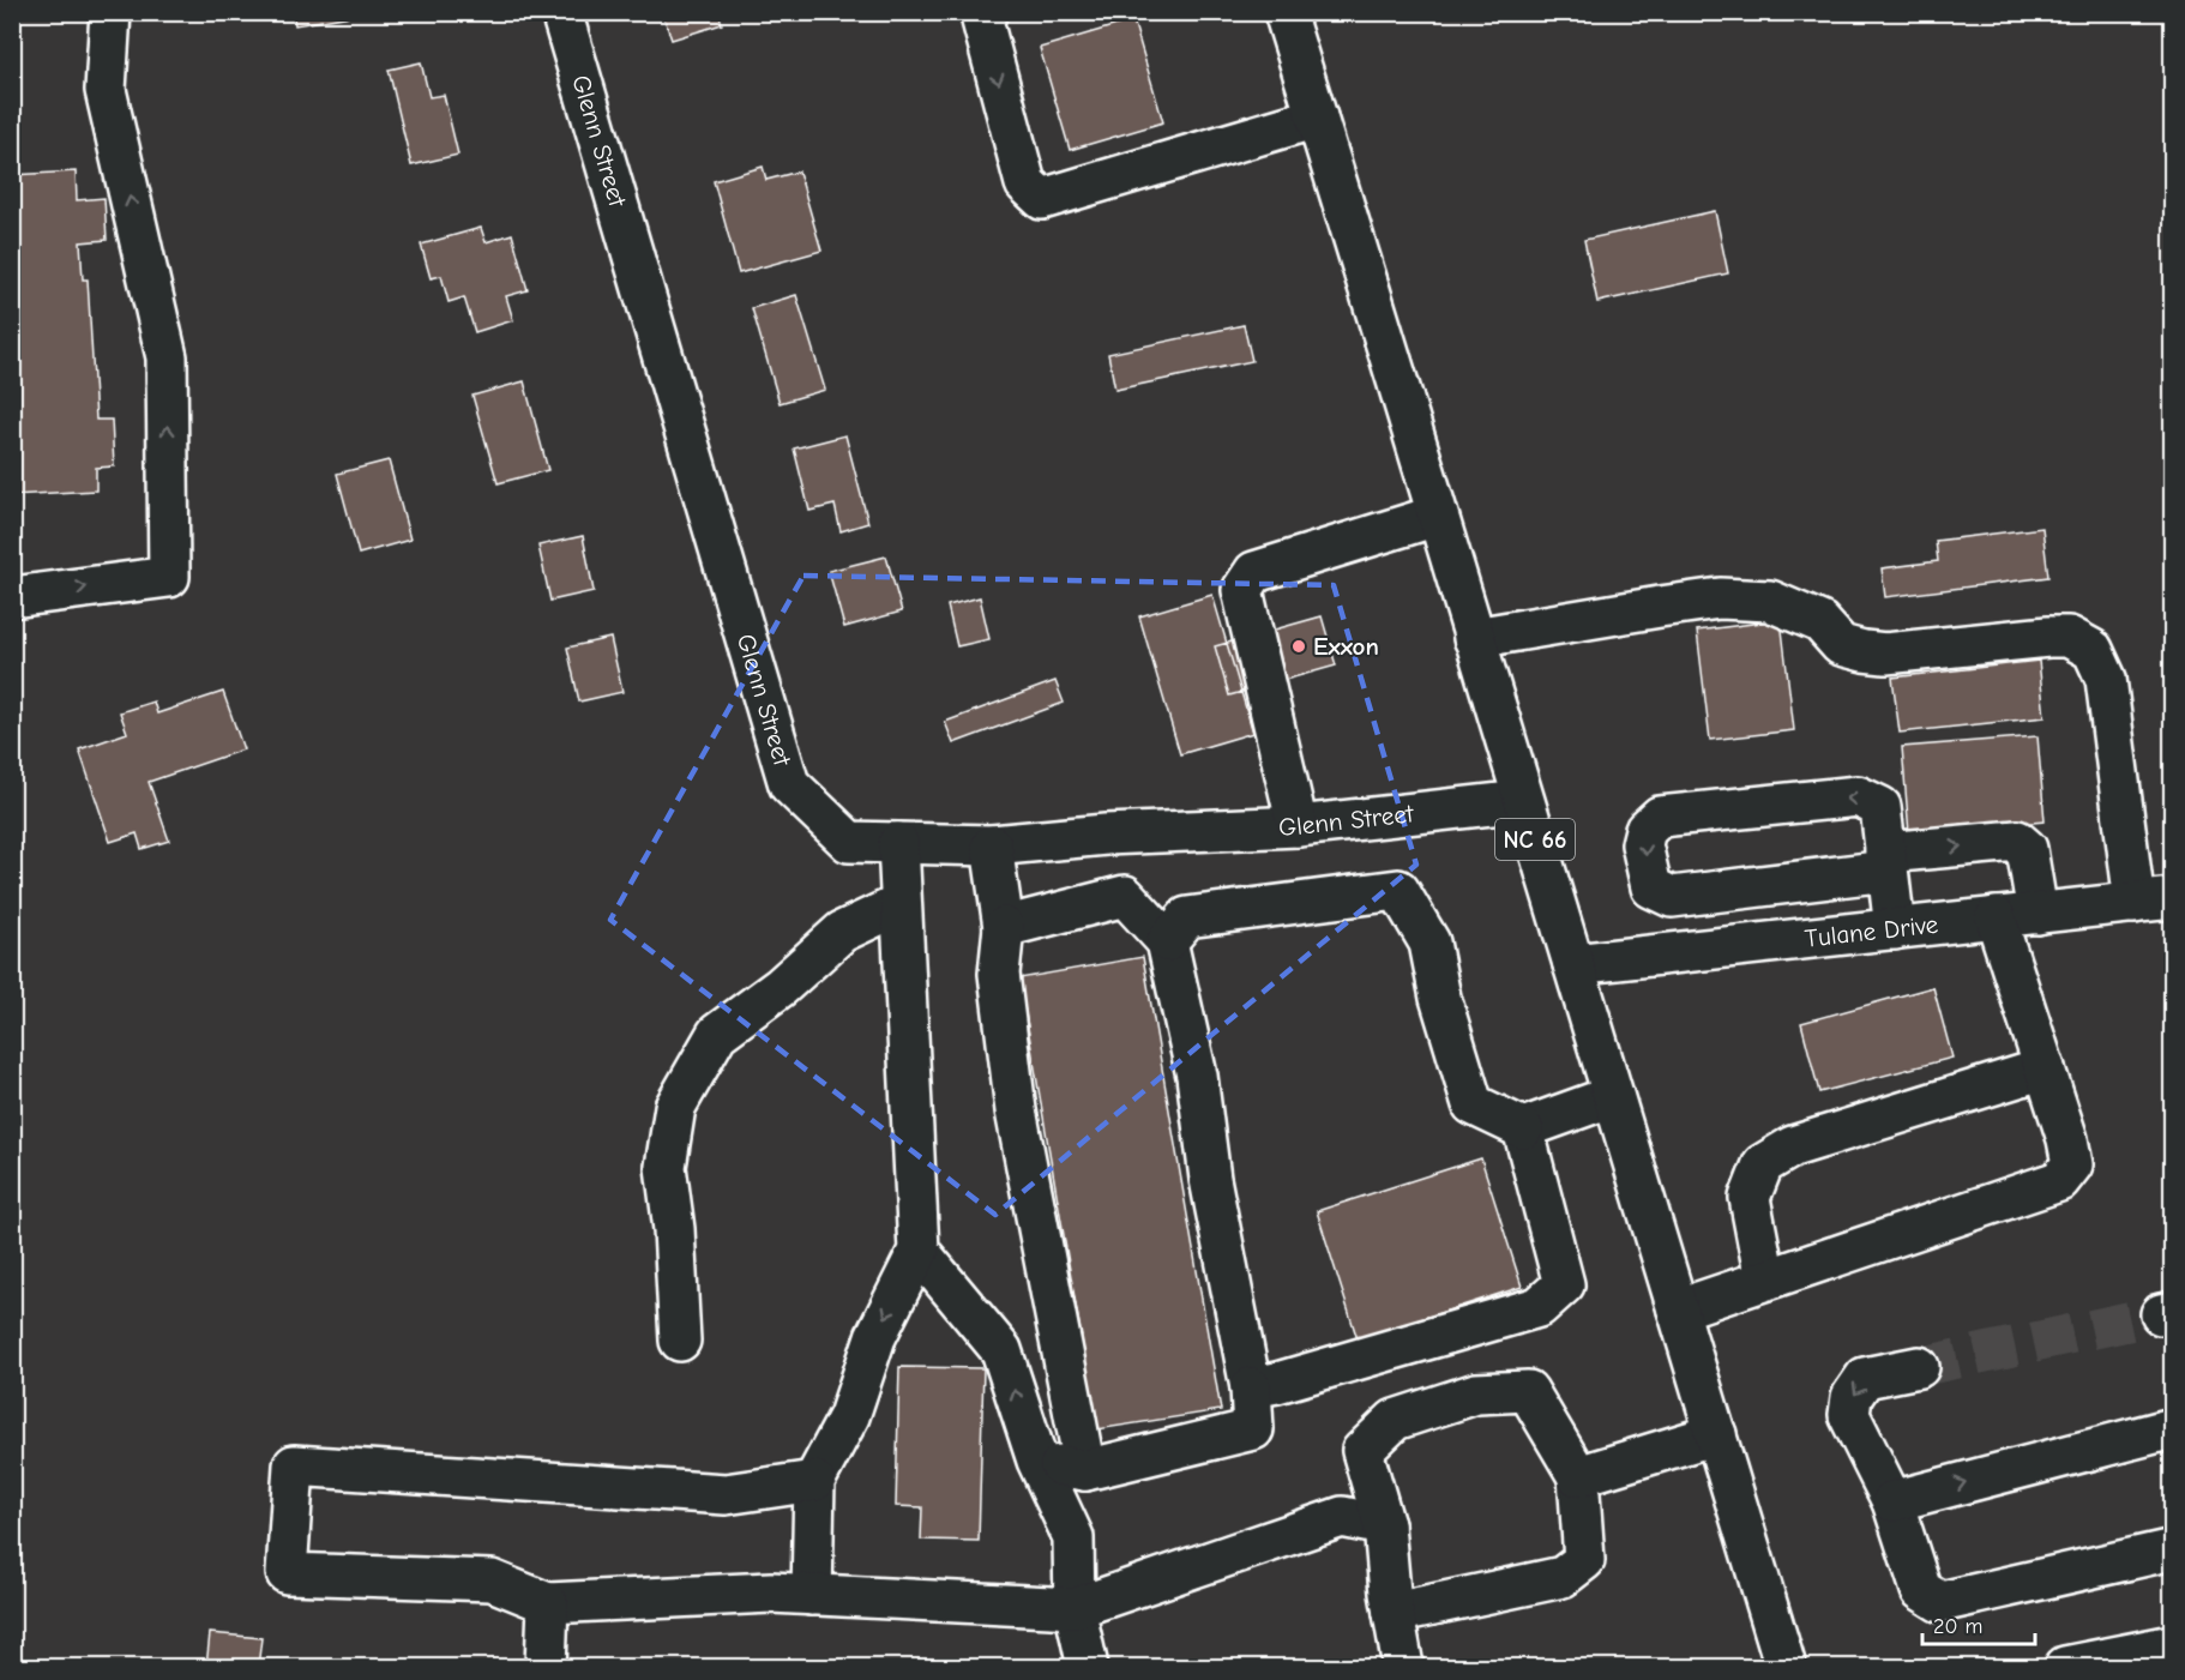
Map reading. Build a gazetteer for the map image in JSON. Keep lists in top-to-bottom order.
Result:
{
  "streets": {
    "street": ["Glenn Street", "NC 66", "Tulane Drive"]
  },
  "crossings": [
    ["Glenn Street", "NC 66"],
    ["NC 66", "Tulane Drive"]
  ],
  "places": ["Exxon"],
  "scale_bar": "20 m"
}
